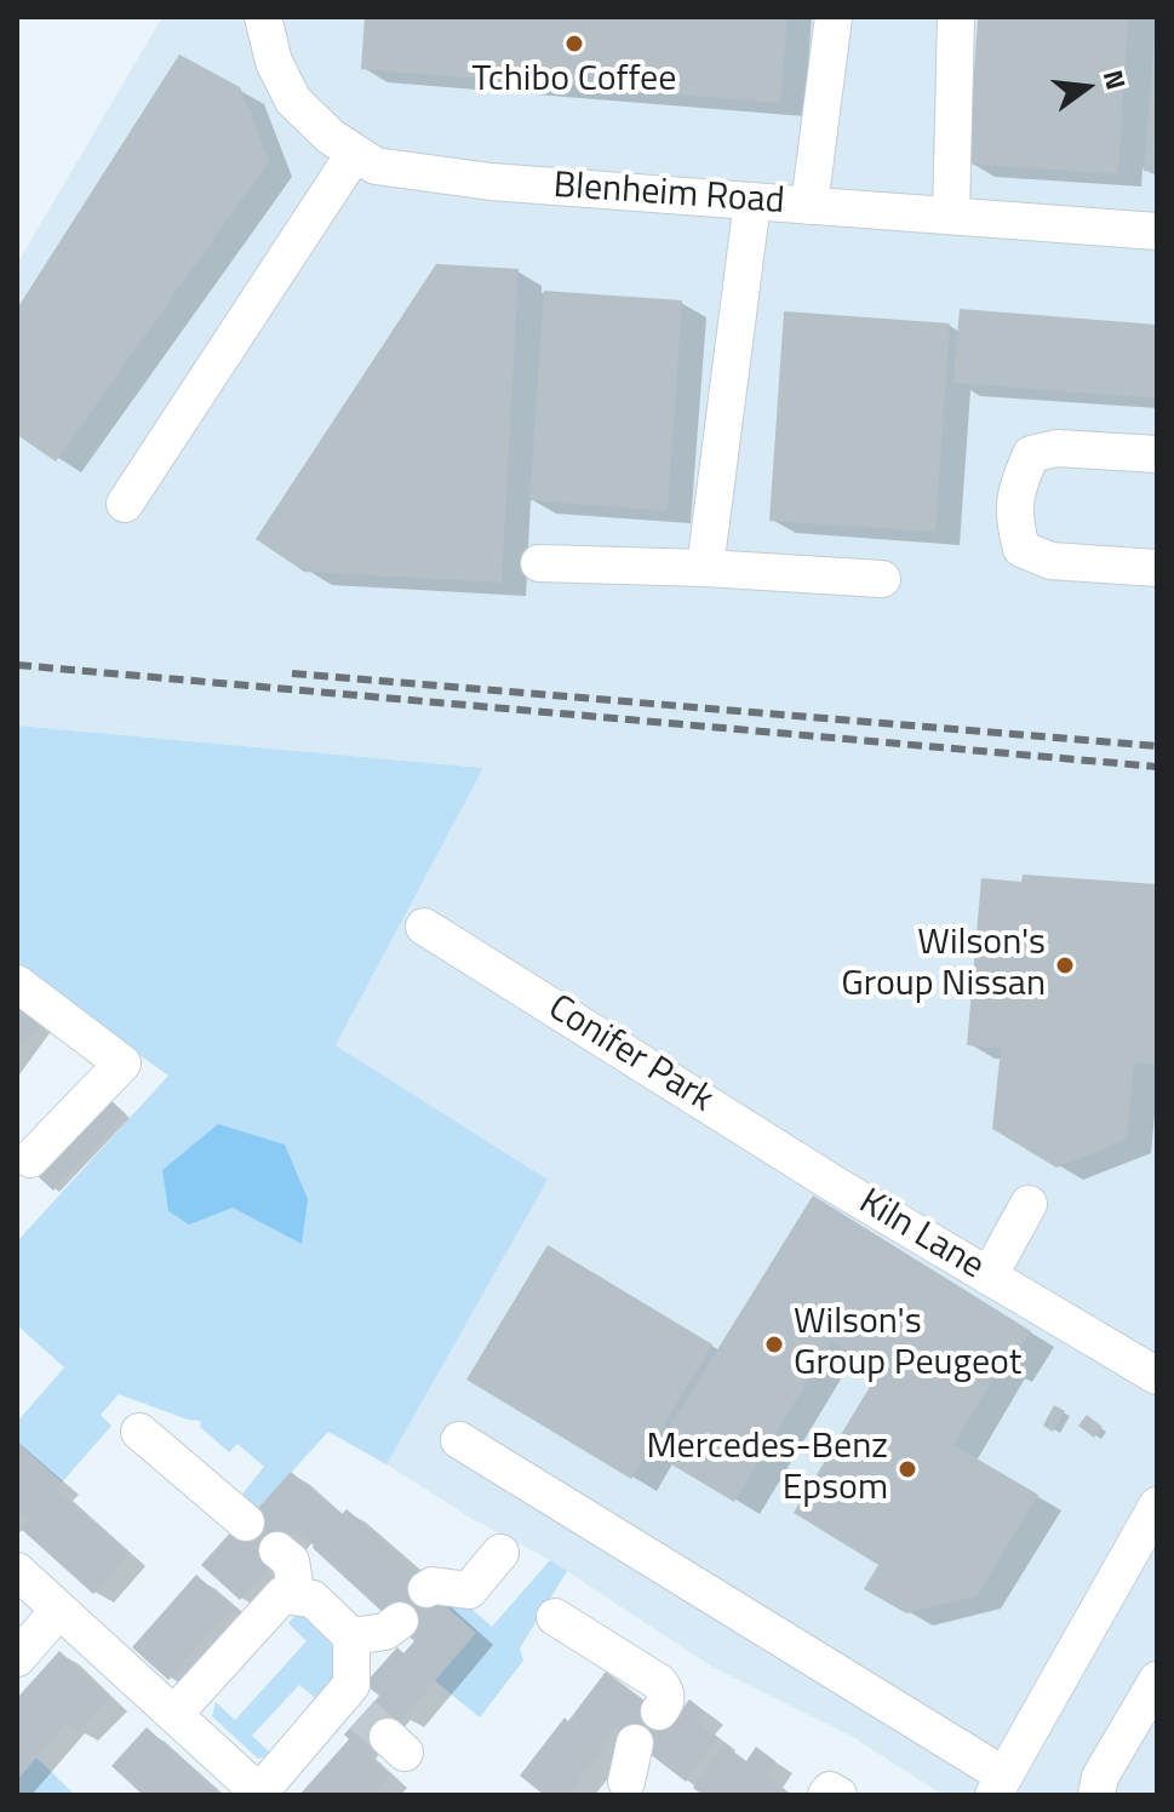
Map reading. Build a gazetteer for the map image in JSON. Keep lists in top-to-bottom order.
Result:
{
  "streets": {
    "street": ["Blenheim Road", "Conifer Park", "Kiln Lane"]
  },
  "crossings": [
    ["Conifer Park", "Kiln Lane"]
  ],
  "places": [
    "Tchibo Coffee",
    "Wilson's Group Nissan",
    "Wilson's Group Peugeot",
    "Mercedes-Benz Epsom"
  ],
  "north": "right"
}
